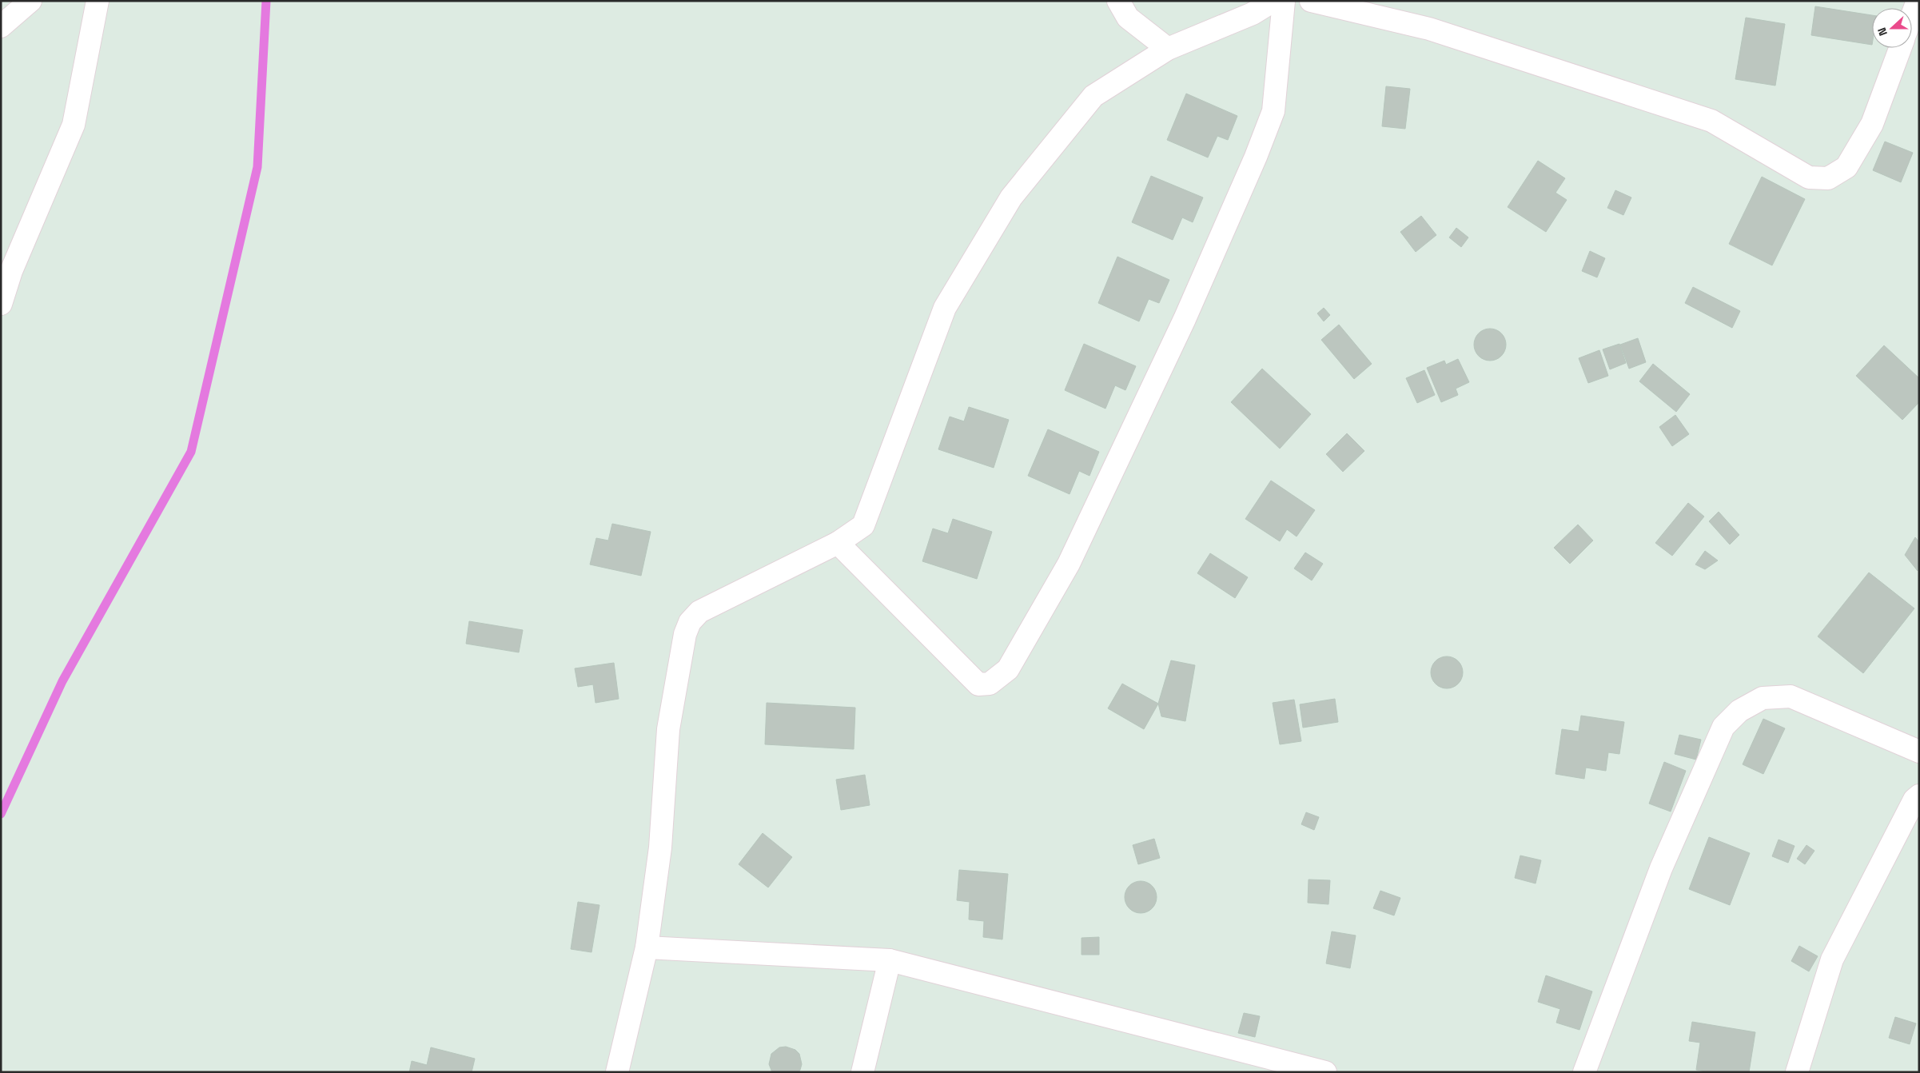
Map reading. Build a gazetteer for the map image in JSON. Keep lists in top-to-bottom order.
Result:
{
  "north": "left"
}
